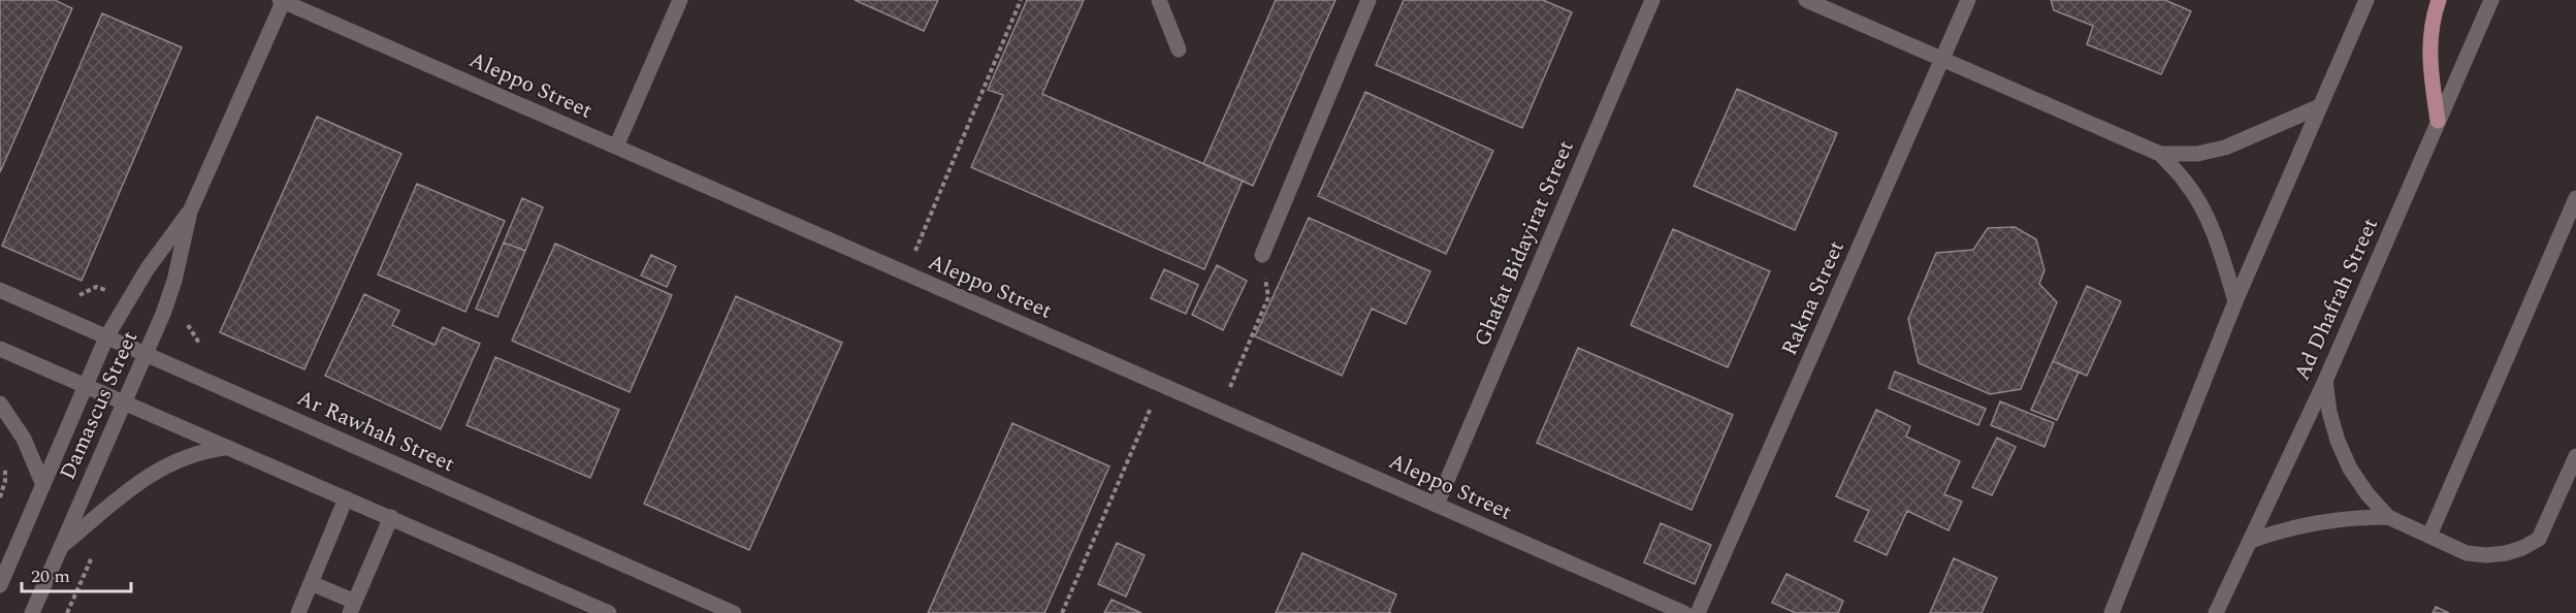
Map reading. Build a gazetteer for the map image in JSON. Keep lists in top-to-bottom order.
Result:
{
  "streets": {
    "street": [
      "Aleppo Street",
      "Ghafat Bidayirat Street",
      "Rakna Street",
      "Ad Dhafrah Street",
      "Damascus Street",
      "Ar Rawhah Street"
    ]
  },
  "crossings": [
    ["Aleppo Street", "Ghafat Bidayirat Street"],
    ["Aleppo Street", "Damascus Street"],
    ["Damascus Street", "Ar Rawhah Street"]
  ],
  "scale_bar": "20 m"
}
